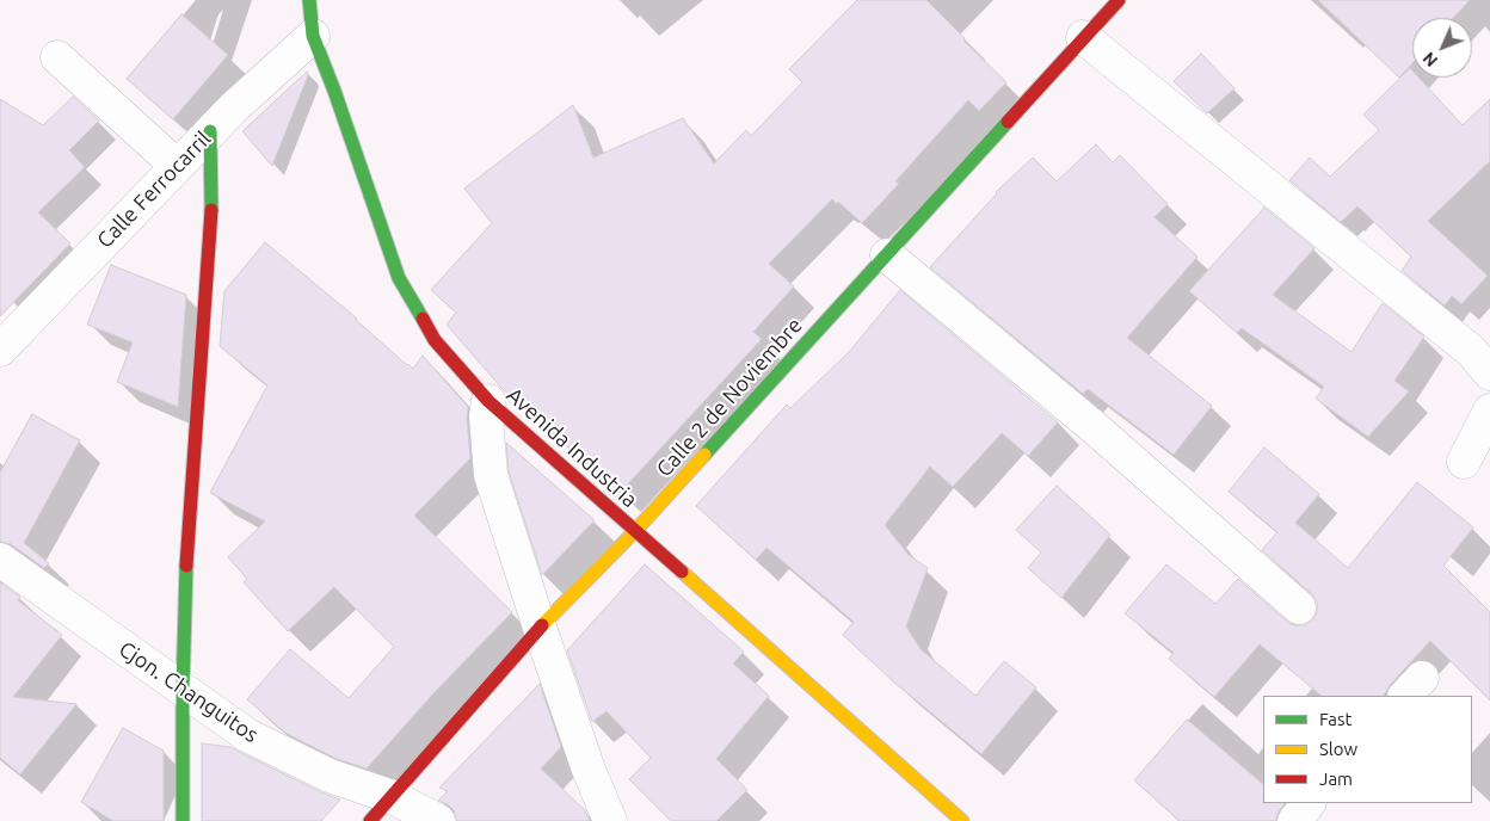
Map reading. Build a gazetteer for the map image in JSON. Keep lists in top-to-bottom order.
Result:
{
  "streets": {
    "street": [
      "Calle Ferrocarril",
      "Calle 2 de Noviembre",
      "Avenida Industria",
      "Cjon. Changuitos"
    ]
  },
  "crossings": [
    ["Calle Ferrocarril", "Avenida Industria"],
    ["Calle 2 de Noviembre", "Avenida Industria"],
    ["Calle 2 de Noviembre", "Cjon. Changuitos"]
  ],
  "legend": ["Fast", "Slow", "Jam"],
  "north": "bottom left"
}
